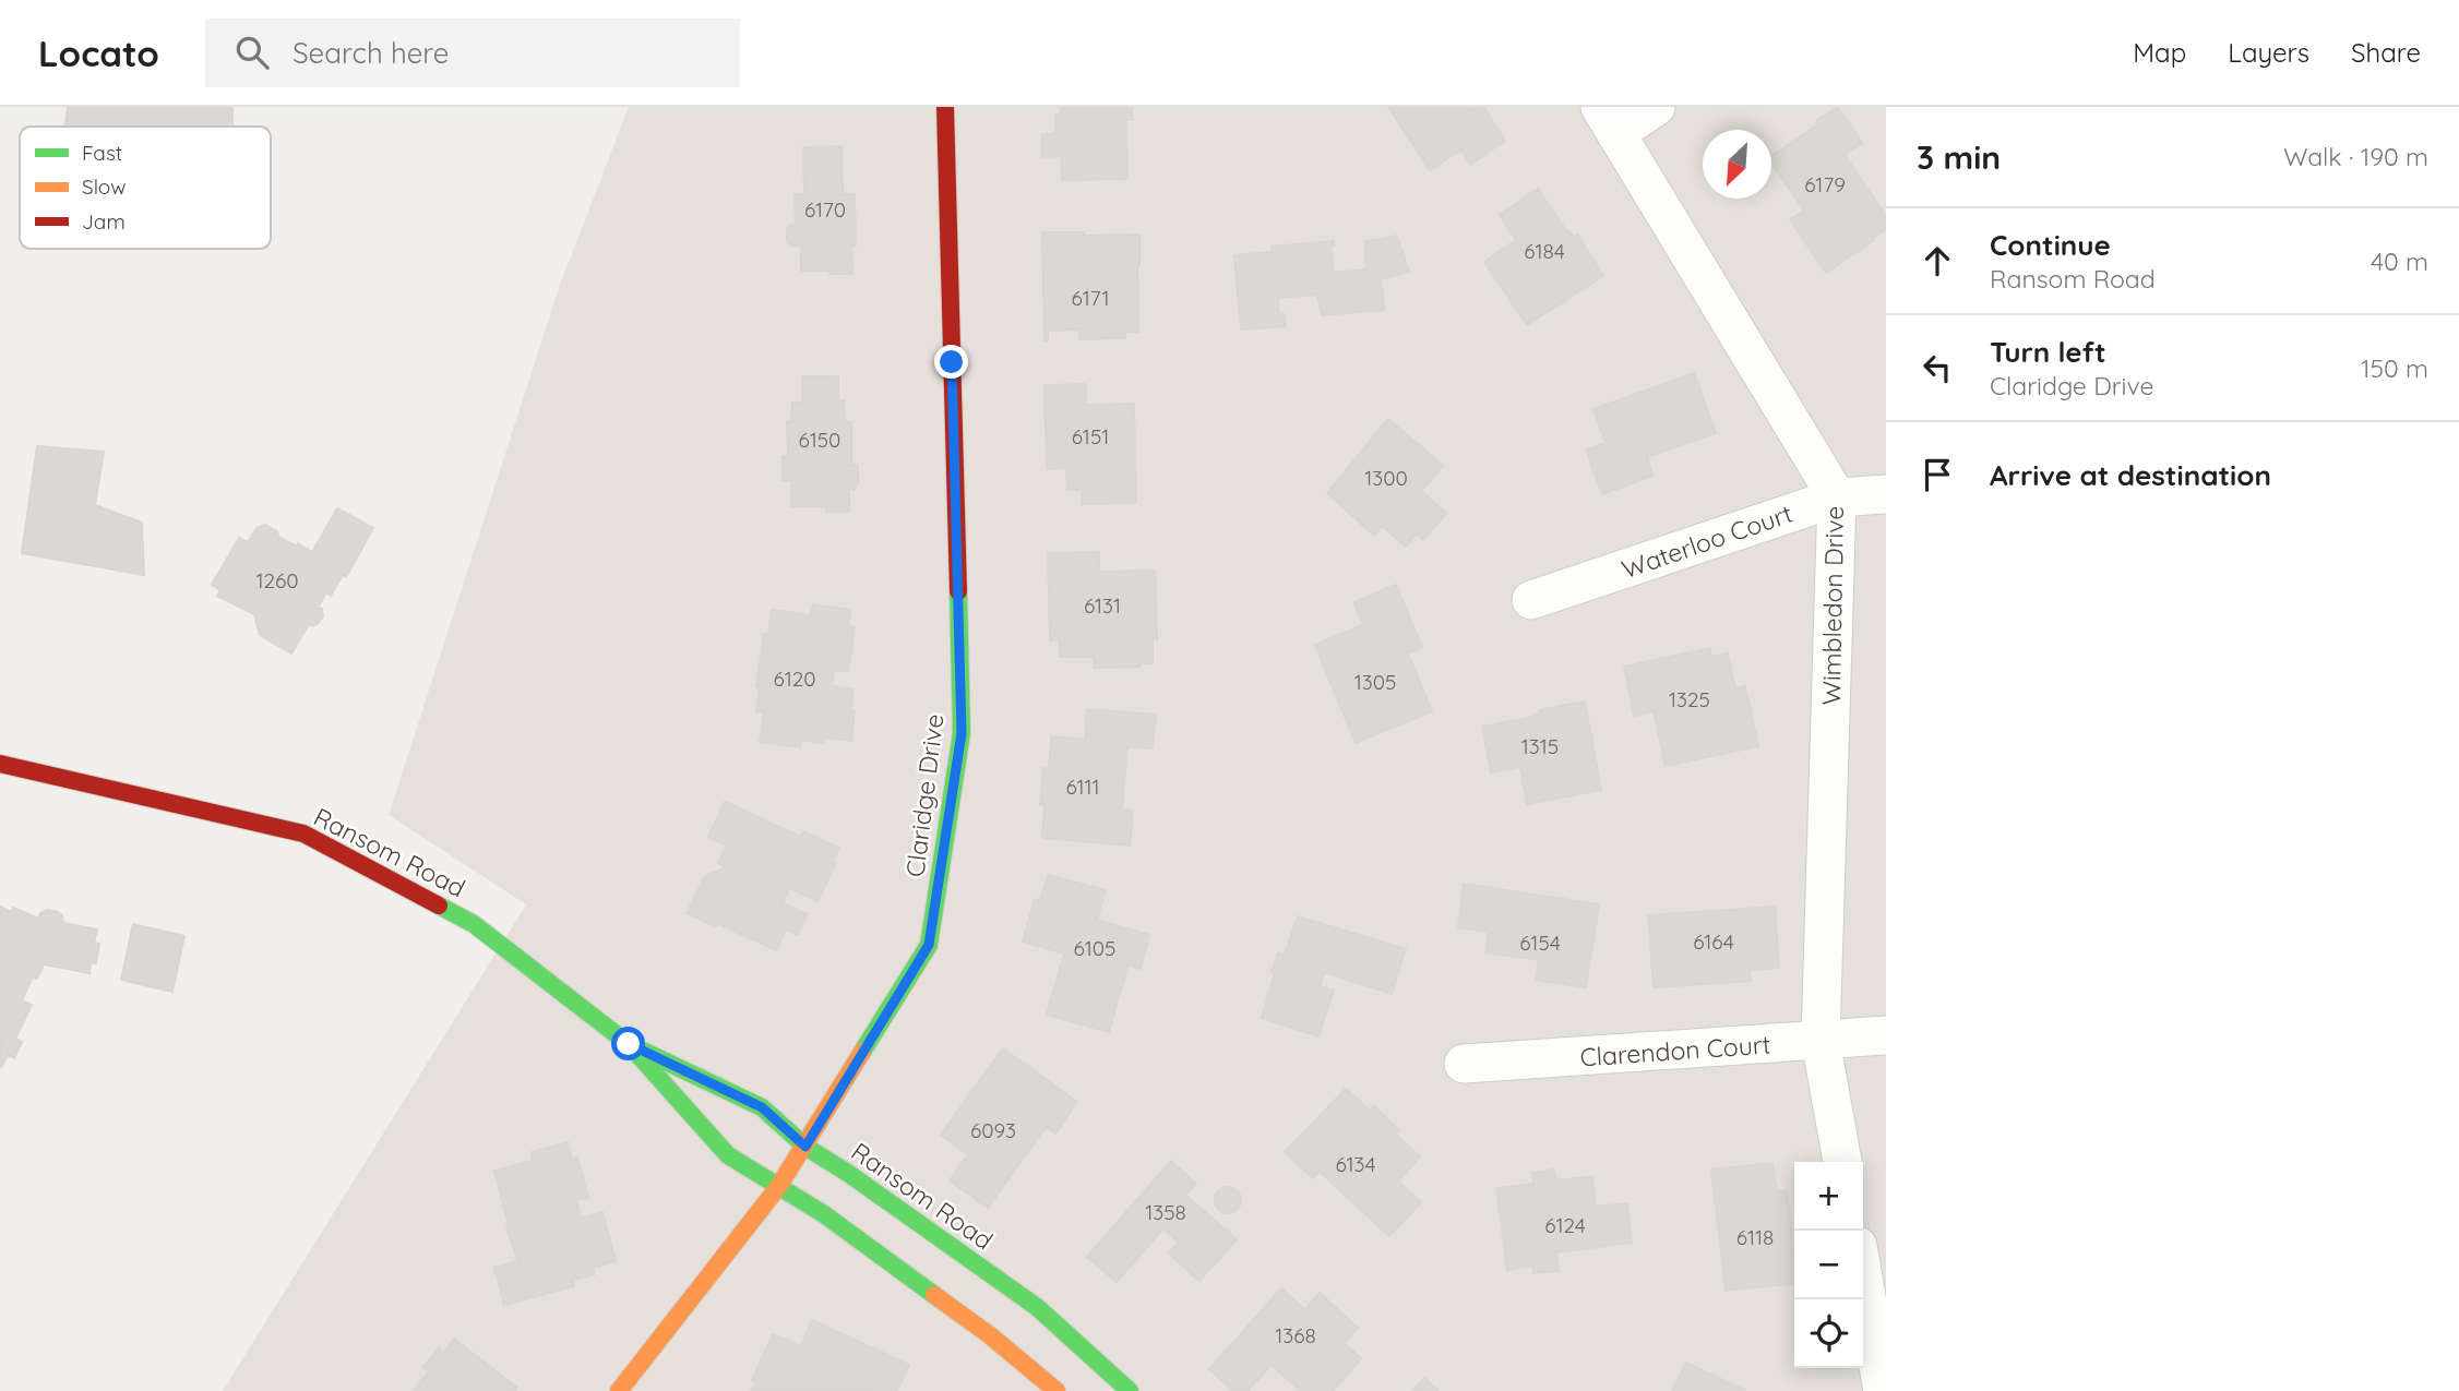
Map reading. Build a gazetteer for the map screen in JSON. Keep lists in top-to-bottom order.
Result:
{
  "streets": {
    "street": [
      "Waterloo Court",
      "Wimbledon Drive",
      "Claridge Drive",
      "Ransom Road",
      "Clarendon Court"
    ]
  },
  "crossings": [
    ["Waterloo Court", "Wimbledon Drive"],
    ["Wimbledon Drive", "Clarendon Court"],
    ["Claridge Drive", "Ransom Road"]
  ],
  "house_numbers": [
    "6179",
    "6170",
    "6184",
    "6171",
    "6151",
    "6150",
    "1300",
    "1260",
    "6131",
    "6120",
    "1305",
    "1325",
    "1315",
    "6111",
    "6164",
    "6154",
    "6105",
    "6093",
    "6134",
    "1358",
    "6124",
    "6118",
    "1368"
  ],
  "legend": ["Fast", "Slow", "Jam"],
  "north": "bottom left",
  "page": {
    "header": "Locato",
    "search": "Search here",
    "nav": ["Map", "Layers", "Share"],
    "heading": ["3 min", "Walk · 190 m"],
    "list": [
      ["Continue", "Ransom Road", "40 m"],
      ["Turn left", "Claridge Drive", "150 m"],
      "Arrive at destination"
    ],
    "map_buttons": ["+", "−"]
  }
}
